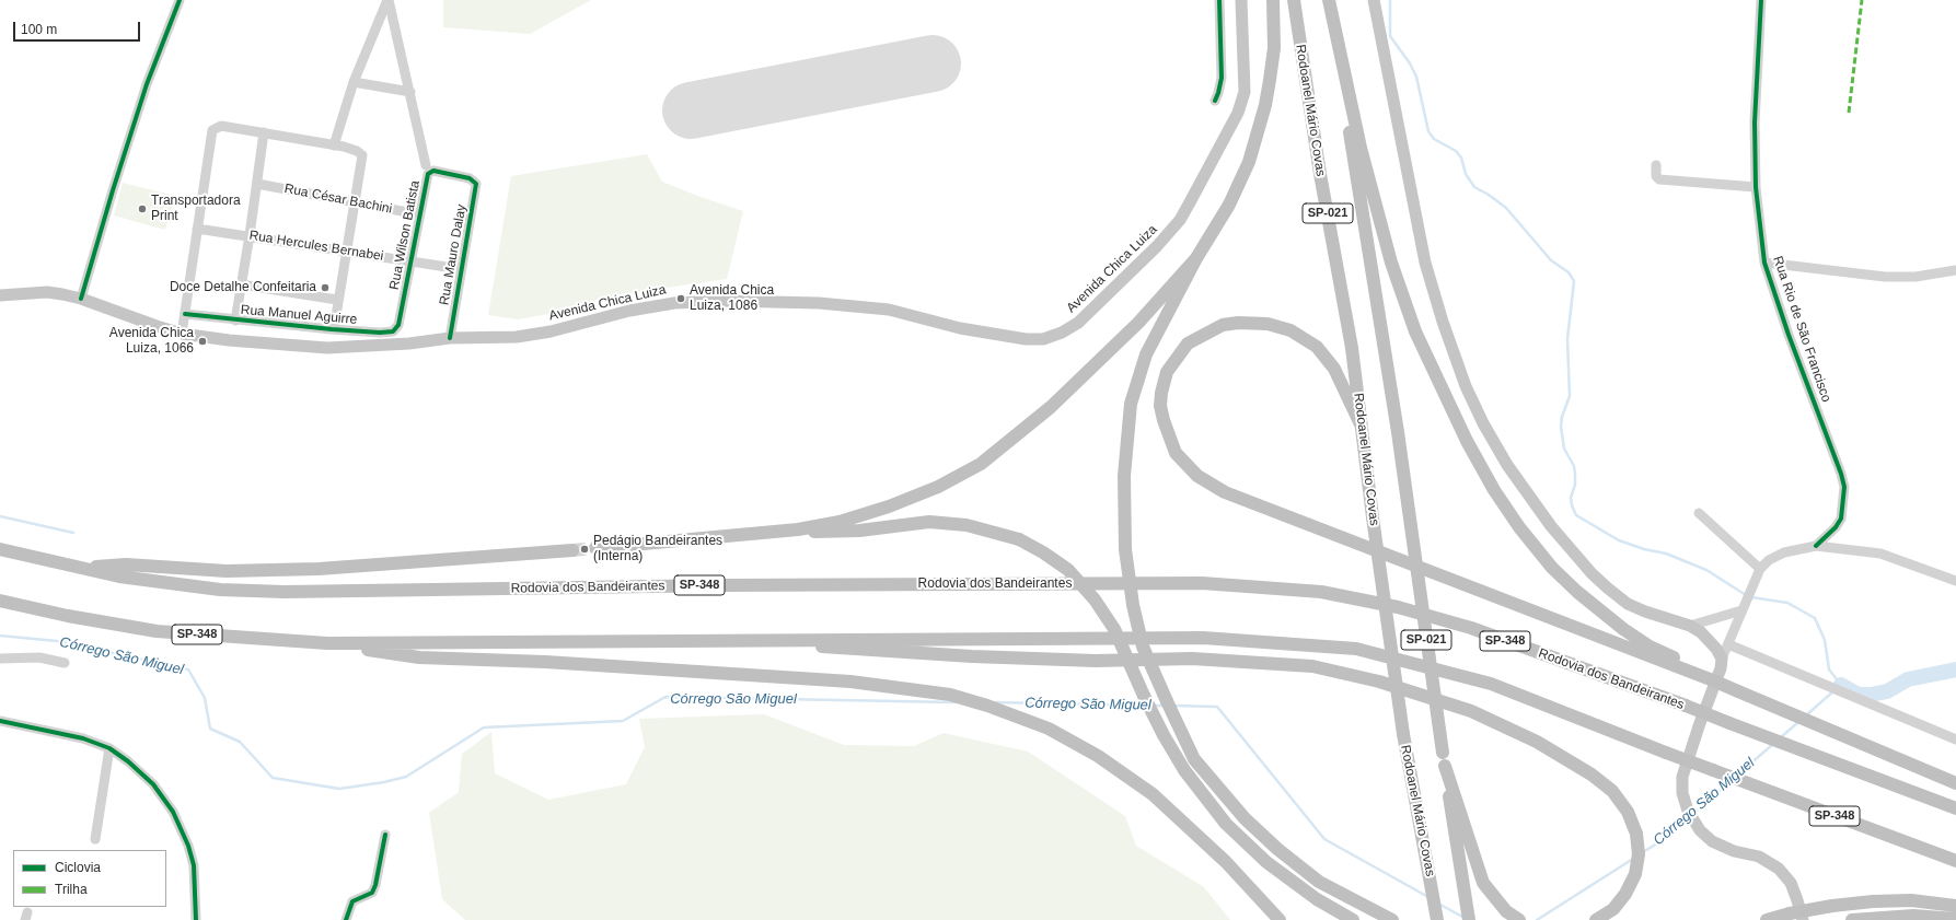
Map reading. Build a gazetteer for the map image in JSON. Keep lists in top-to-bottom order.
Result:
{
  "streets": {
    "highway": [
      "Rodoanel Mário Covas",
      "SP-021",
      "Rodovia dos Bandeirantes",
      "SP-348"
    ],
    "main road": ["Avenida Chica Luiza"],
    "street": [
      "Rua César Bachini",
      "Rua Wilson Batista",
      "Rua Hercules Bernabei",
      "Rua Mauro Dalay",
      "Rua Manuel Aguirre",
      "Rua Rio de São Francisco"
    ]
  },
  "crossings": [
    ["Rua César Bachini", "Rua Wilson Batista"],
    ["Rua Wilson Batista", "Rua Hercules Bernabei"],
    ["Rua Wilson Batista", "Rua Mauro Dalay"],
    ["Rua Wilson Batista", "Rua Manuel Aguirre"],
    ["Rua Hercules Bernabei", "Rua Mauro Dalay"],
    ["Rua Mauro Dalay", "Avenida Chica Luiza"]
  ],
  "water": ["Córrego São Miguel"],
  "places": [
    "Transportadora Print",
    "Doce Detalhe Confeitaria",
    "Avenida Chica Luiza, 1086",
    "Avenida Chica Luiza, 1066",
    "Pedágio Bandeirantes (Interna)"
  ],
  "legend": ["Ciclovia", "Trilha"],
  "scale_bar": "100 m"
}
